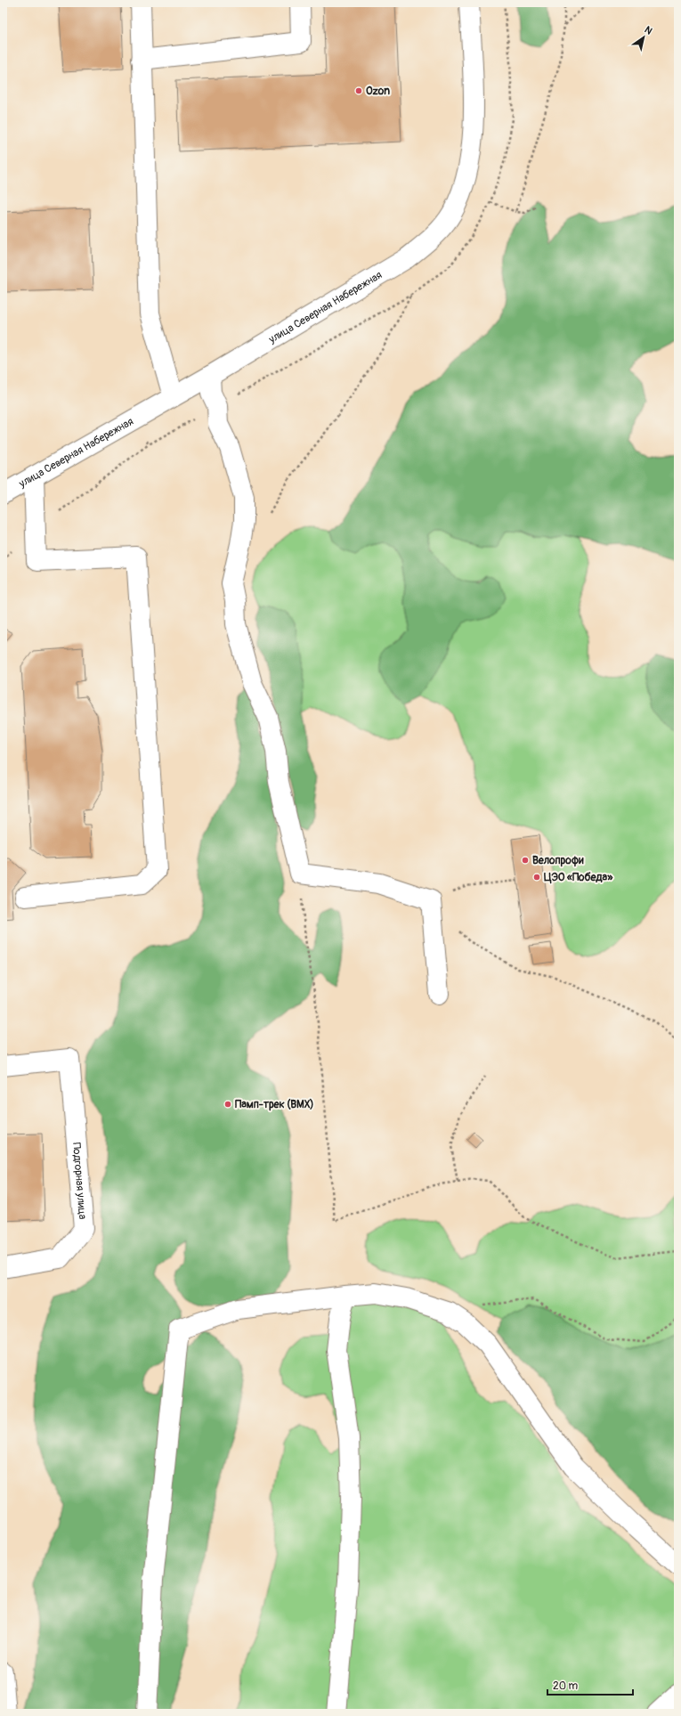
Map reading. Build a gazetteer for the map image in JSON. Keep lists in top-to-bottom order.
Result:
{
  "streets": {
    "street": ["улица Северная Набережная", "Подгорная улица"]
  },
  "places": [
    "Ozon",
    "Велопрофи",
    "ЦЭО «Победа»",
    "Памп-трек (BMX)"
  ],
  "scale_bar": "20 m",
  "north": "top right"
}
